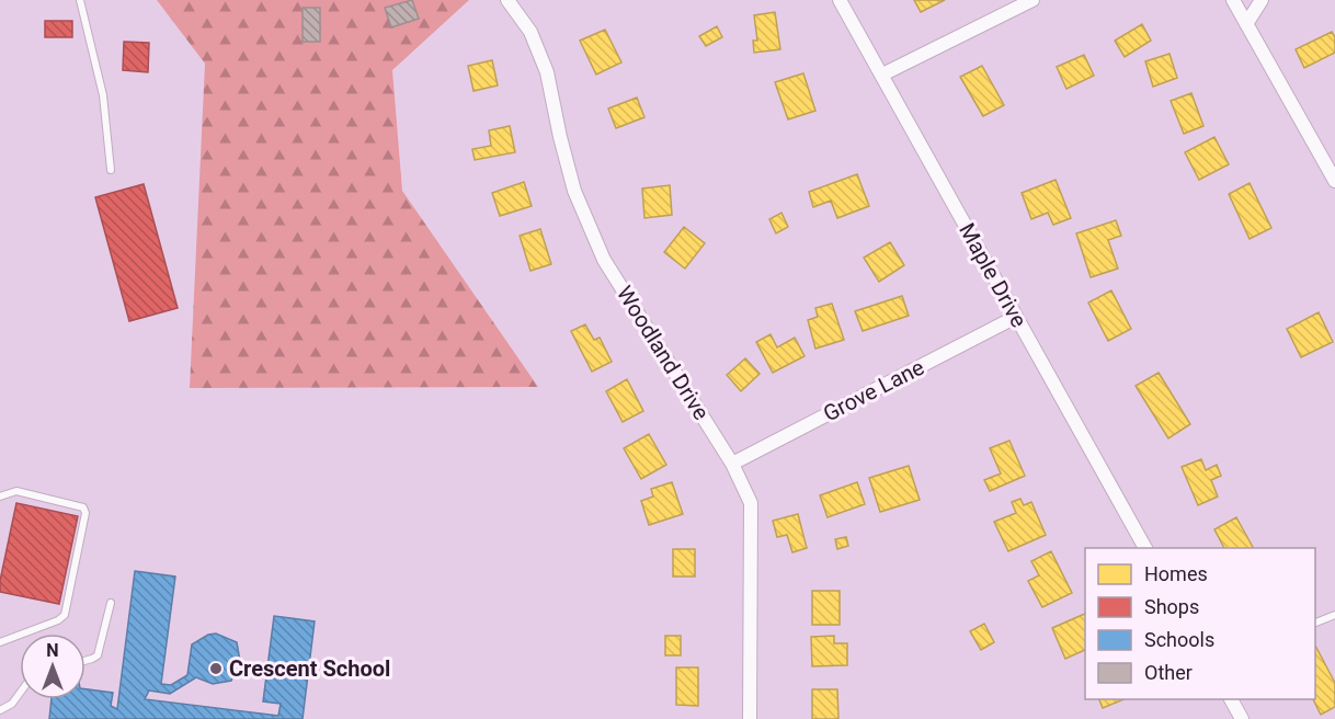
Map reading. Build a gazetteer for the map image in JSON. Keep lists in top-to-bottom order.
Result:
{
  "streets": {
    "street": ["Maple Drive", "Woodland Drive", "Grove Lane"]
  },
  "crossings": [
    ["Maple Drive", "Grove Lane"],
    ["Woodland Drive", "Grove Lane"]
  ],
  "places": ["Crescent School"],
  "legend": [
    "Homes",
    "Shops",
    "Schools",
    "Other"
  ],
  "north": "top"
}
